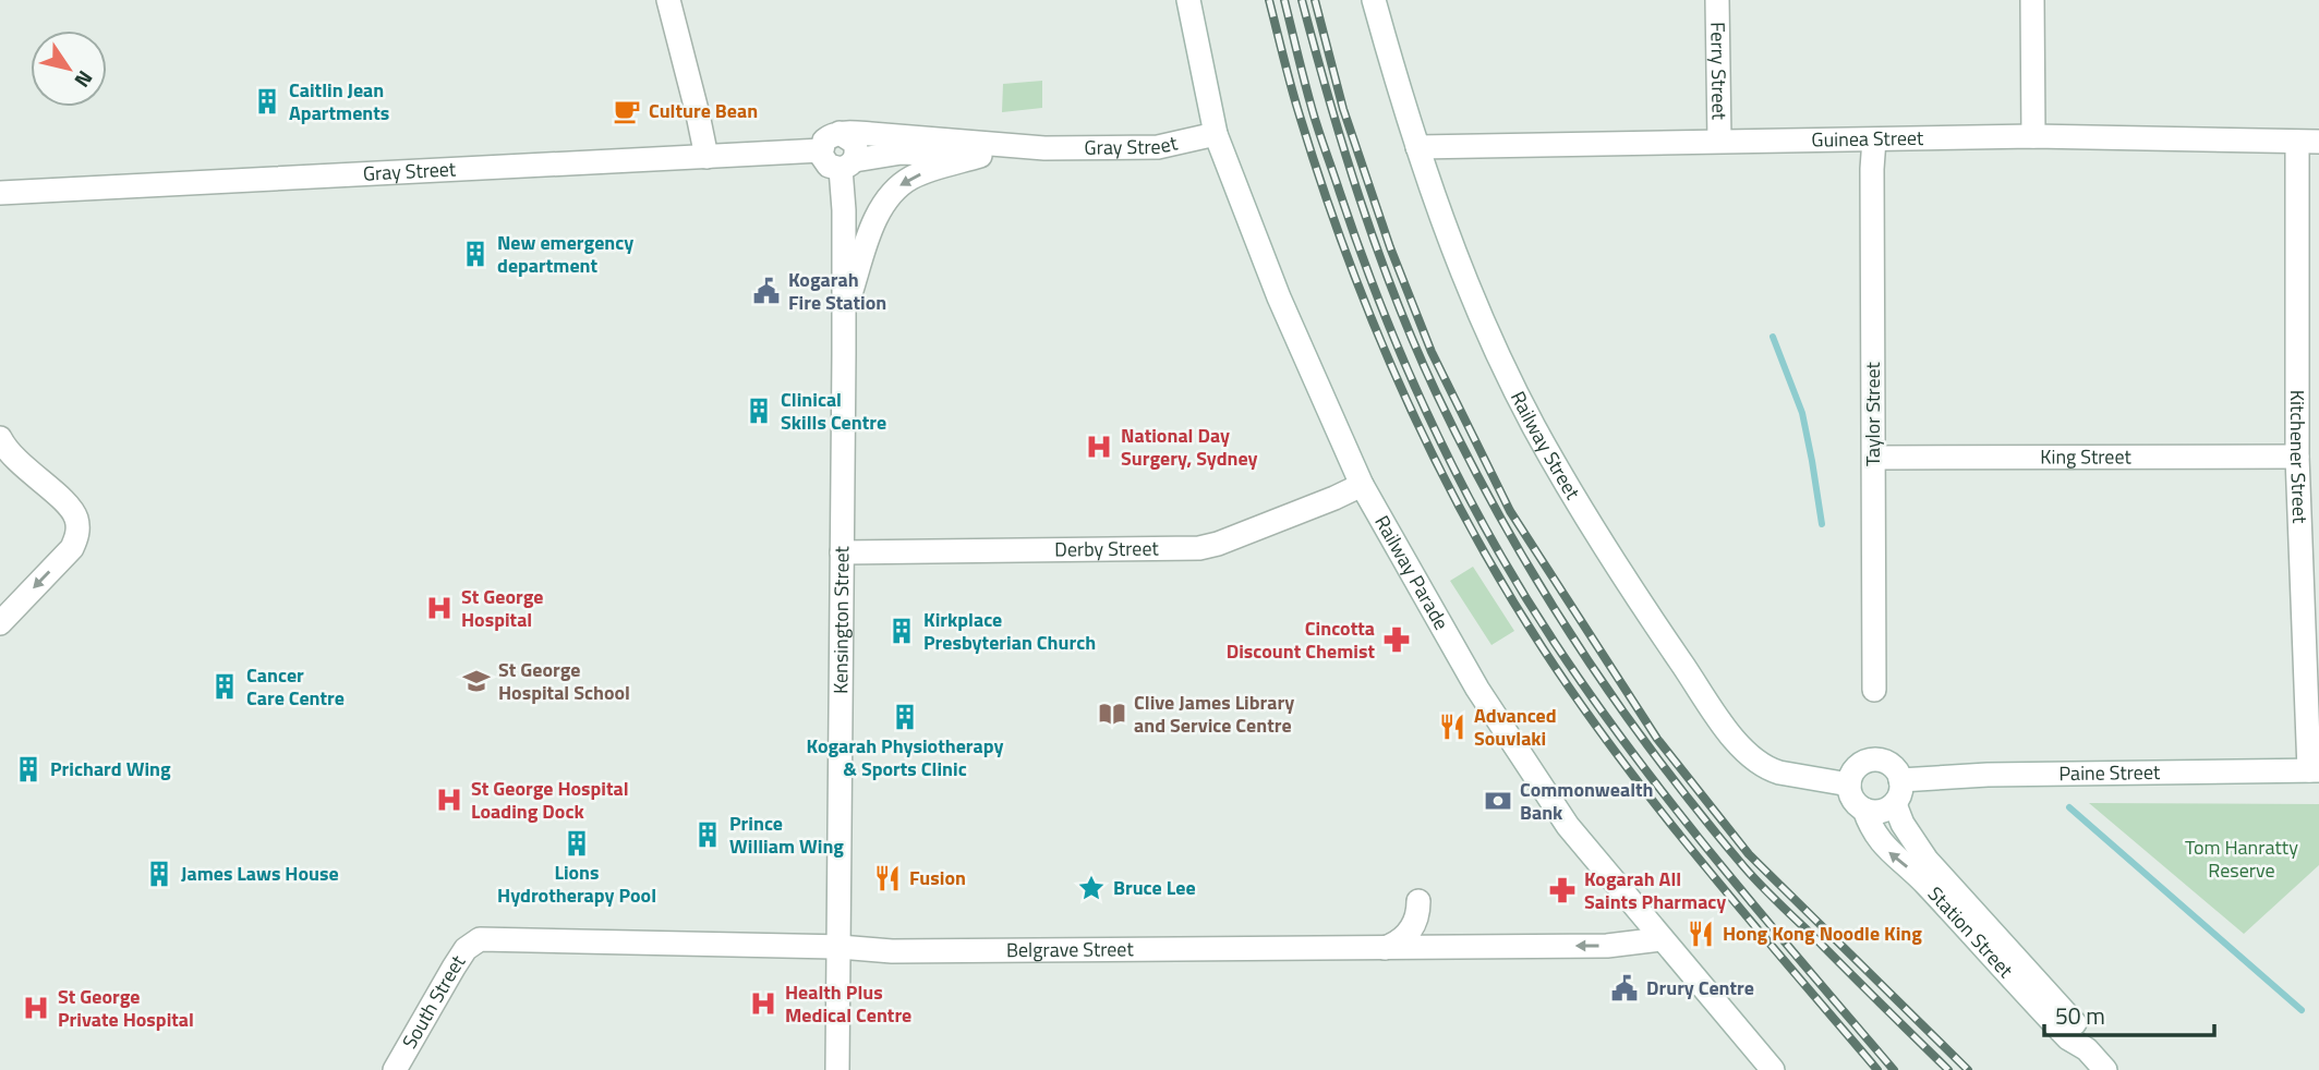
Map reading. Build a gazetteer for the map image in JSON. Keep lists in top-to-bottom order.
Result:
{
  "streets": {
    "street": [
      "Ferry Street",
      "Guinea Street",
      "Gray Street",
      "Taylor Street",
      "Railway Street",
      "Kitchener Street",
      "King Street",
      "Derby Street",
      "Railway Parade",
      "Kensington Street",
      "Paine Street",
      "Station Street",
      "Belgrave Street",
      "South Street"
    ]
  },
  "crossings": [
    ["Ferry Street", "Guinea Street"],
    ["Guinea Street", "Taylor Street"],
    ["Guinea Street", "Railway Street"],
    ["Guinea Street", "Kitchener Street"],
    ["Gray Street", "Railway Parade"],
    ["Gray Street", "Kensington Street"],
    ["Taylor Street", "King Street"],
    ["Railway Street", "Paine Street"],
    ["Railway Street", "Station Street"],
    ["Kitchener Street", "King Street"],
    ["Kitchener Street", "Paine Street"],
    ["Derby Street", "Railway Parade"],
    ["Derby Street", "Kensington Street"],
    ["Railway Parade", "Belgrave Street"],
    ["Kensington Street", "Belgrave Street"],
    ["Paine Street", "Station Street"],
    ["Belgrave Street", "South Street"]
  ],
  "parks": ["Tom Hanratty Reserve"],
  "places": {
    "building": [
      "Caitlin Jean Apartments",
      "New emergency department",
      "Clinical Skills Centre",
      "Kirkplace Presbyterian Church",
      "Cancer Care Centre",
      "Kogarah Physiotherapy & Sports Clinic",
      "Prichard Wing",
      "Prince William Wing",
      "Lions Hydrotherapy Pool",
      "James Laws House"
    ],
    "cafe": ["Culture Bean"],
    "public building": ["Kogarah Fire Station", "Drury Centre"],
    "hospital": [
      "National Day Surgery, Sydney",
      "St George Hospital",
      "St George Hospital Loading Dock",
      "Health Plus Medical Centre",
      "St George Private Hospital"
    ],
    "pharmacy": ["Cincotta Discount Chemist", "Kogarah All Saints Pharmacy"],
    "school or university": ["St George Hospital School"],
    "library": ["Clive James Library and Service Centre"],
    "restaurant": ["Advanced Souvlaki", "Fusion", "Hong Kong Noodle King"],
    "bank": ["Commonwealth Bank"],
    "place": ["Bruce Lee"]
  },
  "scale_bar": "50 m",
  "north": "bottom right"
}
